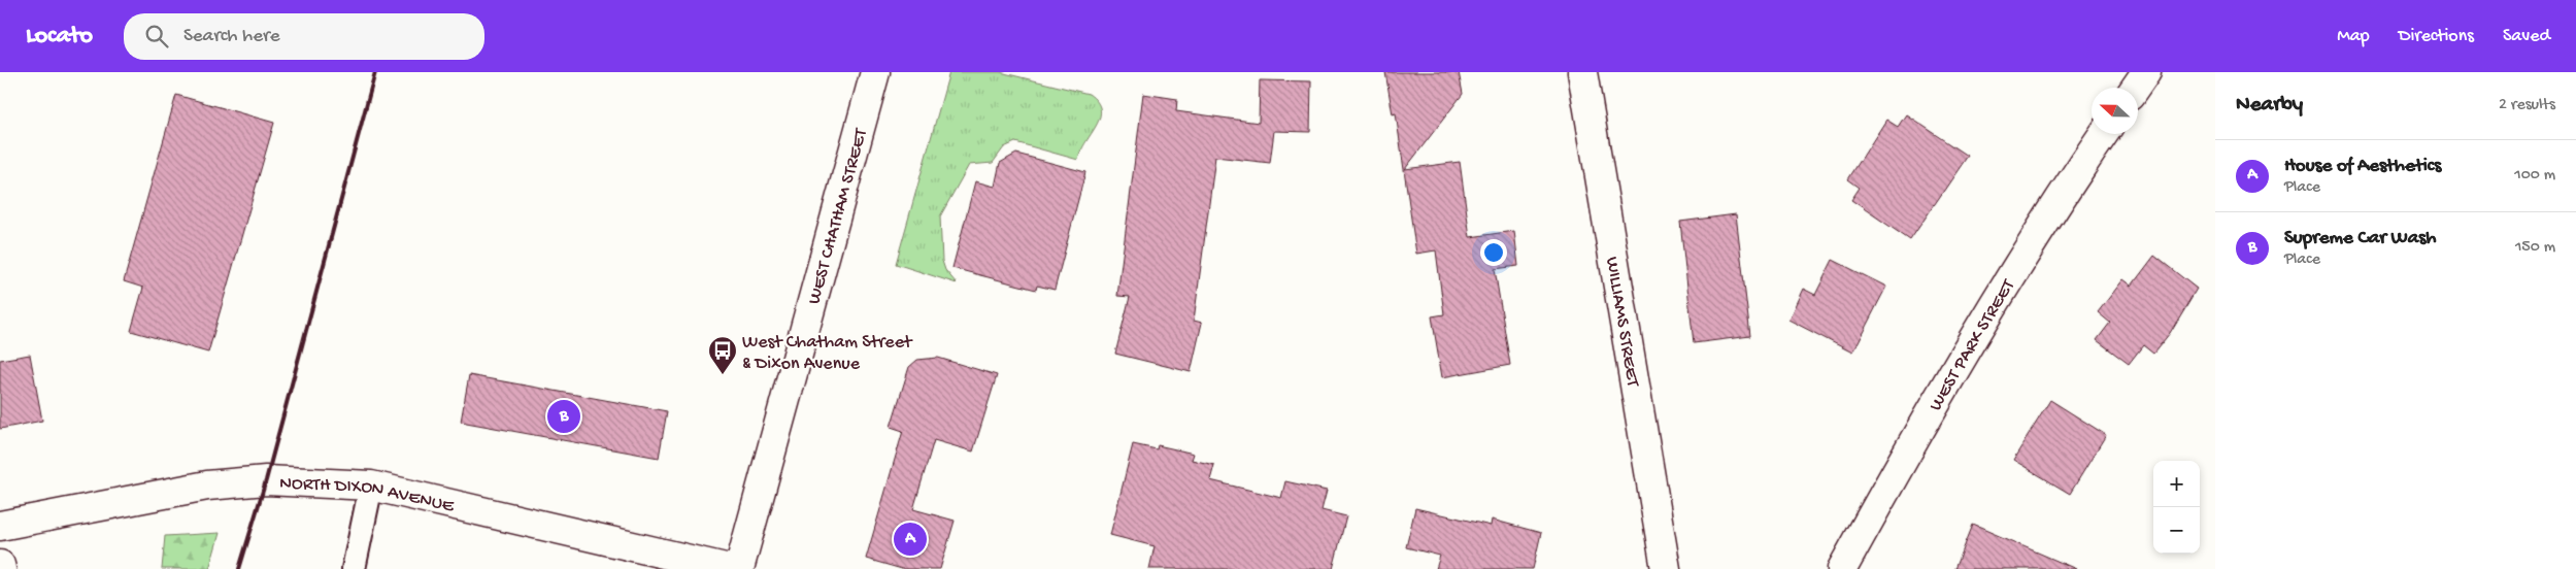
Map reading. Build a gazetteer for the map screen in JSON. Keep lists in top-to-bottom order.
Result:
{
  "streets": {
    "street": [
      "WEST CHATHAM STREET",
      "WILLIAMS STREET",
      "WEST PARK STREET",
      "NORTH DIXON AVENUE"
    ]
  },
  "places": {
    "bus stop": ["West Chatham Street & Dixon Avenue"]
  },
  "north": "left",
  "page": {
    "header": "Locato",
    "search": "Search here",
    "nav": ["Map", "Directions", "Saved"],
    "heading": ["Nearby", "2 results"],
    "list": [
      {
        "mark": "A",
        "name": "House of Aesthetics",
        "note": "Place",
        "value": "100 m"
      },
      {
        "mark": "B",
        "name": "Supreme Car Wash",
        "note": "Place",
        "value": "150 m"
      }
    ],
    "pins": ["B", "A"],
    "map_buttons": ["+", "−"]
  }
}
